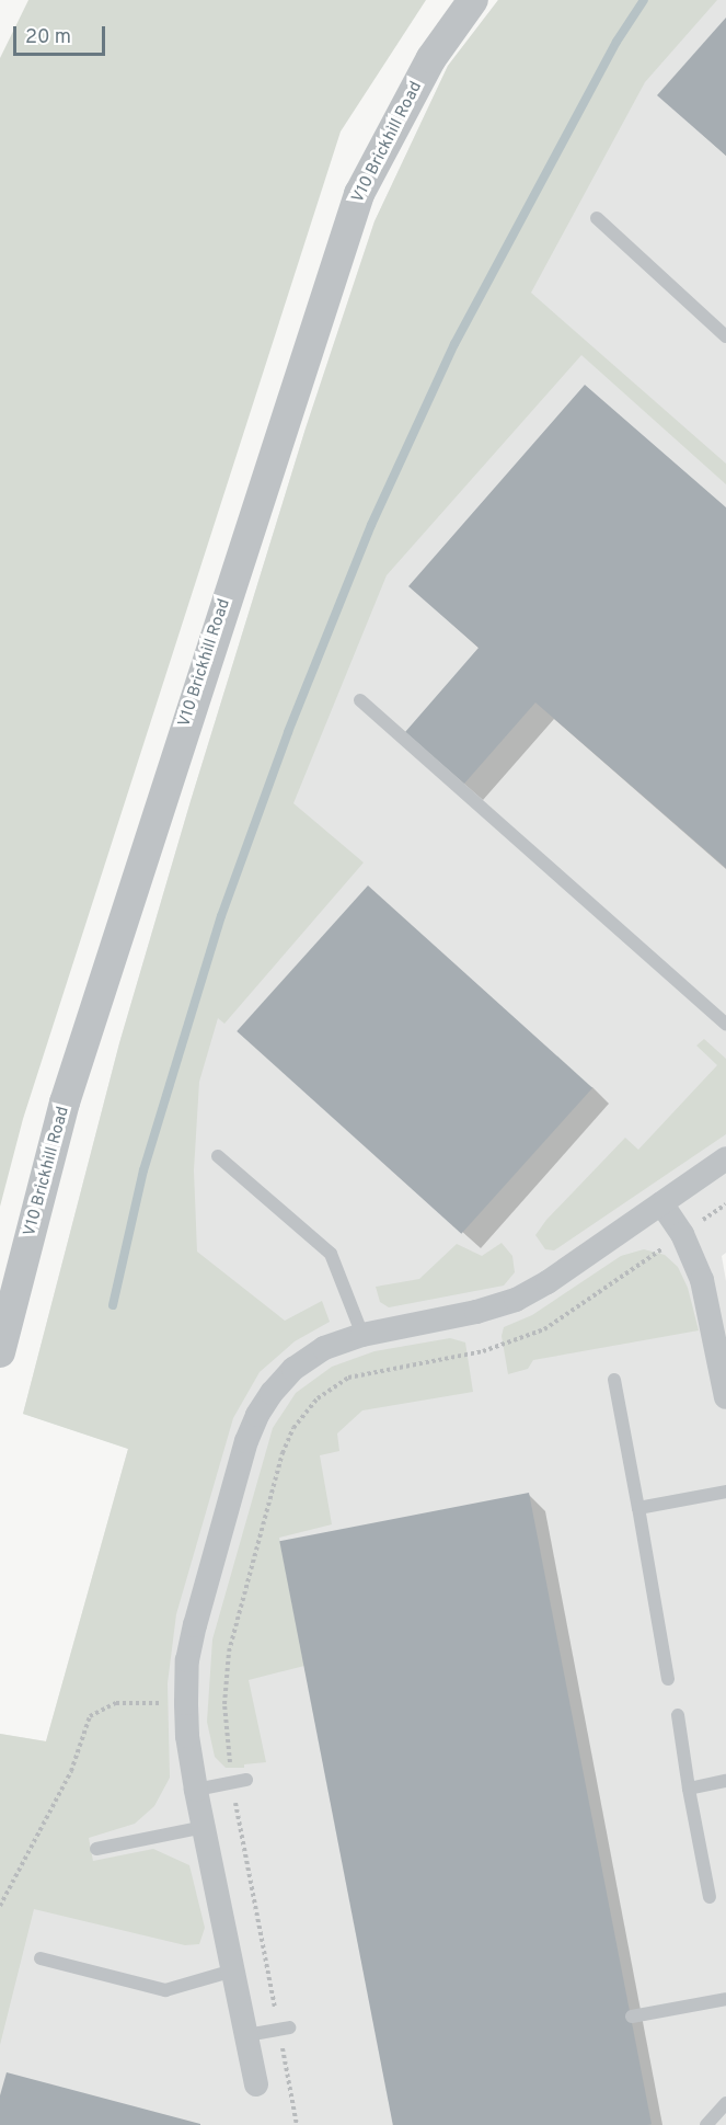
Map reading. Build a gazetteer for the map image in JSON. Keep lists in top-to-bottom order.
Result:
{
  "streets": {
    "street": ["V10 Brickhill Road"]
  },
  "scale_bar": "20 m"
}
